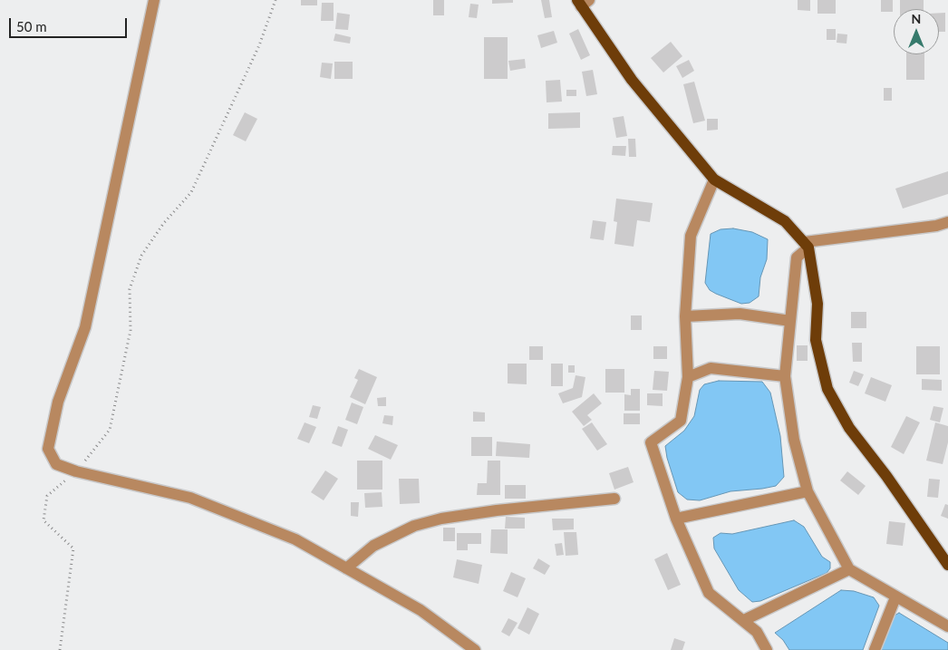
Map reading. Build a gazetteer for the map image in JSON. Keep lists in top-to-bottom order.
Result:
{
  "scale_bar": "50 m",
  "north": "top"
}
